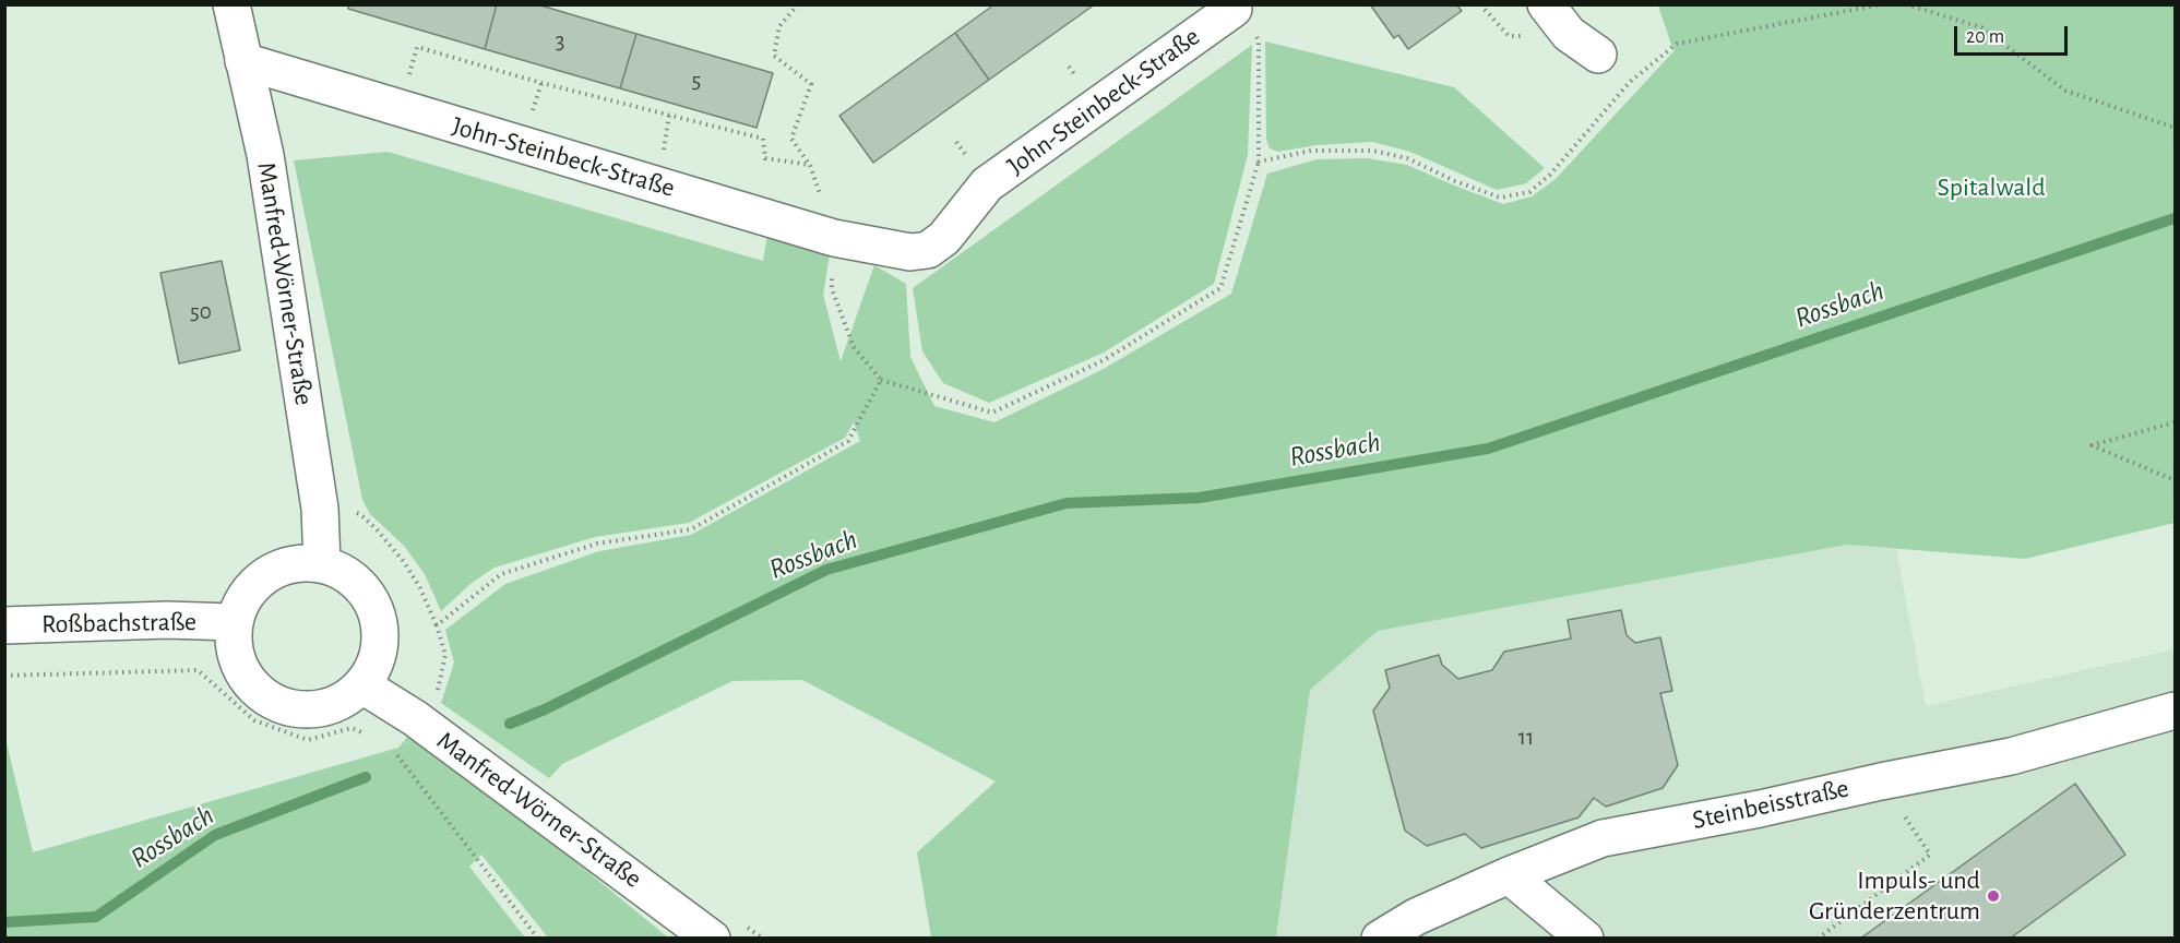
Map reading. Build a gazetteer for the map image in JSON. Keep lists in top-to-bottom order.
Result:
{
  "streets": {
    "street": [
      "John-Steinbeck-Straße",
      "Manfred-Wörner-Straße",
      "Roßbachstraße",
      "Steinbeisstraße"
    ]
  },
  "crossings": [
    ["John-Steinbeck-Straße", "Manfred-Wörner-Straße"],
    ["Manfred-Wörner-Straße", "Roßbachstraße"]
  ],
  "water": ["Rossbach"],
  "parks": ["Spitalwald"],
  "places": ["Impuls- und Gründerzentrum"],
  "house_numbers": [
    "3",
    "5",
    "50",
    "11"
  ],
  "scale_bar": "20 m"
}
